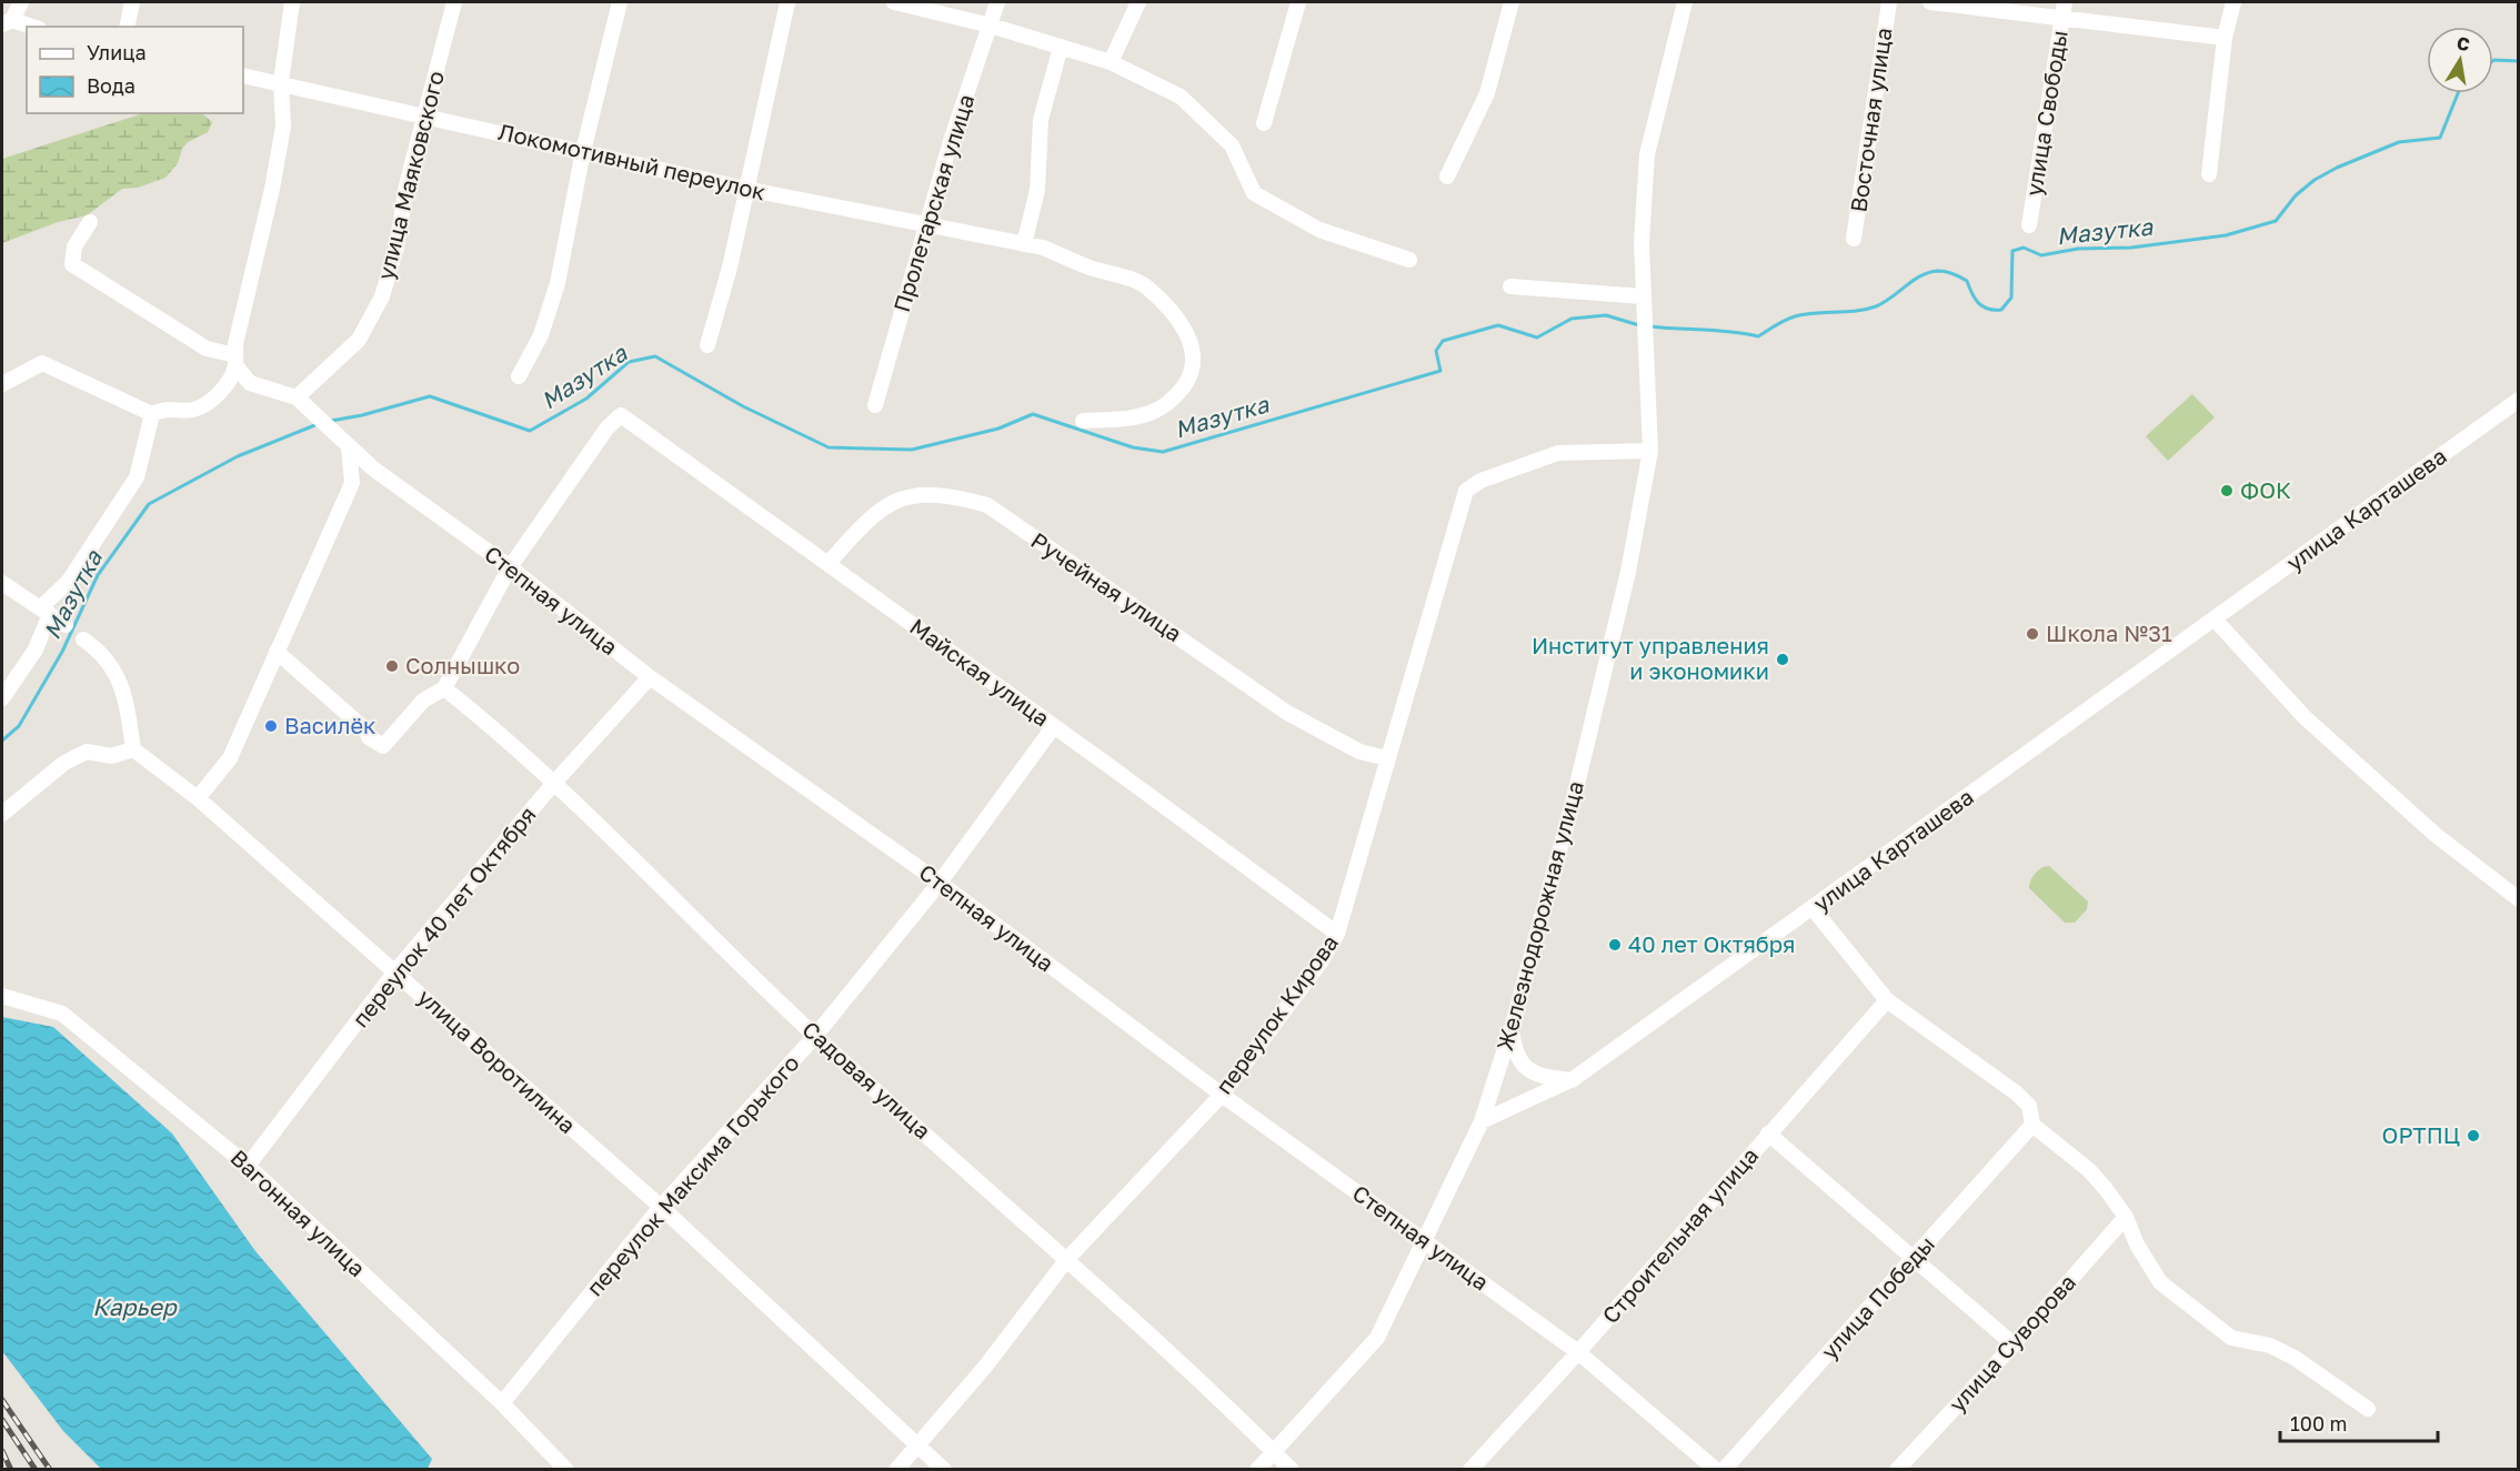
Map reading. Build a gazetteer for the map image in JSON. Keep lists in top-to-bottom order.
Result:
{
  "streets": {
    "street": [
      "улица Свободы",
      "Восточная улица",
      "Локомотивный переулок",
      "улица Маяковского",
      "Пролетарская улица",
      "улица Карташева",
      "Ручейная улица",
      "Степная улица",
      "Майская улица",
      "Железнодорожная улица",
      "переулок 40 лет Октября",
      "переулок Кирова",
      "улица Воротилина",
      "Садовая улица",
      "переулок Максима Горького",
      "Вагонная улица",
      "Строительная улица",
      "улица Победы",
      "улица Суворова"
    ]
  },
  "crossings": [
    ["Локомотивный переулок", "улица Маяковского"],
    ["Локомотивный переулок", "Пролетарская улица"],
    ["улица Маяковского", "Степная улица"],
    ["улица Карташева", "Железнодорожная улица"],
    ["Ручейная улица", "Майская улица"],
    ["Ручейная улица", "переулок Кирова"],
    ["Степная улица", "Майская улица"],
    ["Степная улица", "Железнодорожная улица"],
    ["Степная улица", "переулок 40 лет Октября"],
    ["Степная улица", "переулок Кирова"],
    ["Степная улица", "переулок Максима Горького"],
    ["Степная улица", "Строительная улица"],
    ["Майская улица", "переулок Кирова"],
    ["Майская улица", "переулок Максима Горького"],
    ["Железнодорожная улица", "переулок Кирова"],
    ["Железнодорожная улица", "Садовая улица"],
    ["переулок 40 лет Октября", "улица Воротилина"],
    ["переулок 40 лет Октября", "Садовая улица"],
    ["переулок 40 лет Октября", "Вагонная улица"],
    ["переулок Кирова", "улица Воротилина"],
    ["переулок Кирова", "Садовая улица"],
    ["улица Воротилина", "переулок Максима Горького"],
    ["Садовая улица", "переулок Максима Горького"],
    ["переулок Максима Горького", "Вагонная улица"]
  ],
  "water": ["Мазутка", "Карьер"],
  "places": [
    "ФОК",
    "Школа №31",
    "Институт управления и экономики",
    "Солнышко",
    "Василёк",
    "40 лет Октября",
    "ОРТПЦ"
  ],
  "legend": ["Улица", "Вода"],
  "scale_bar": "100 m",
  "north": "top"
}
